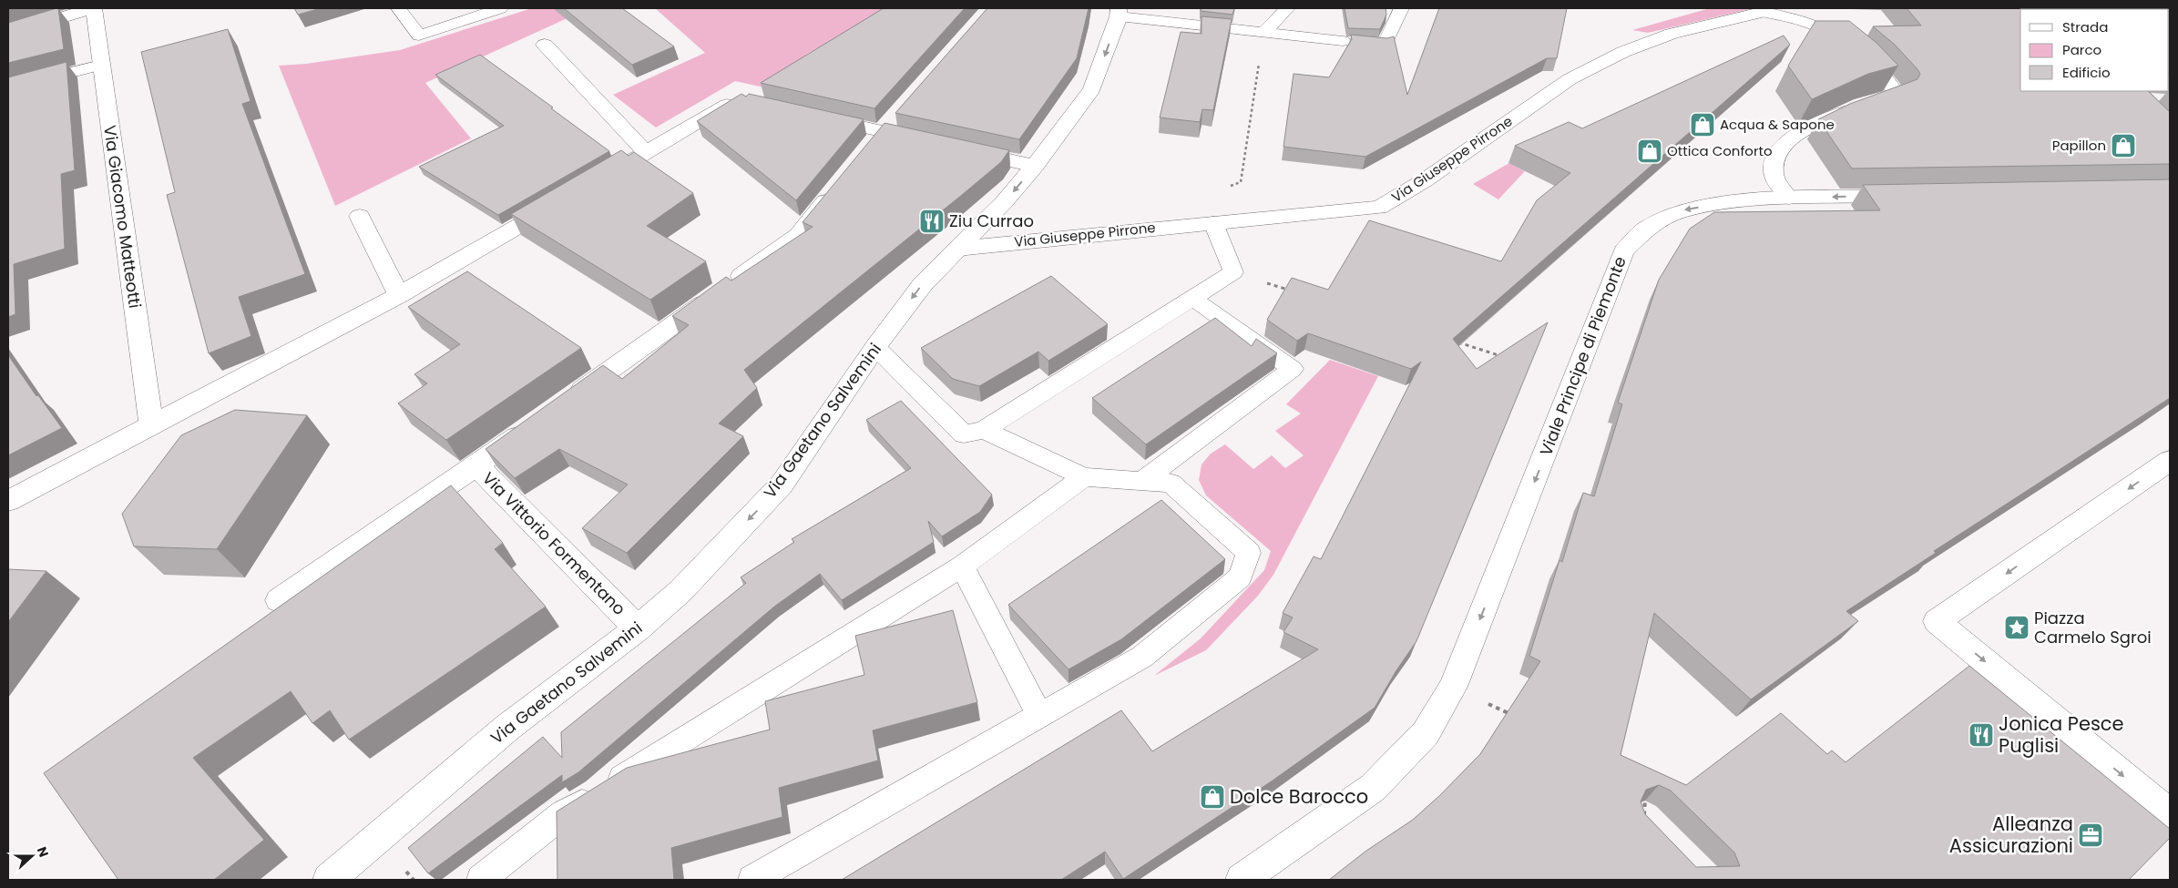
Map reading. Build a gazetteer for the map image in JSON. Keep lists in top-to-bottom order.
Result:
{
  "streets": {
    "street": [
      "Via Giuseppe Pirrone",
      "Via Giacomo Matteotti",
      "Viale Principe di Piemonte",
      "Via Gaetano Salvemini",
      "Via Vittorio Formentano"
    ]
  },
  "crossings": [
    ["Via Giuseppe Pirrone", "Via Gaetano Salvemini"],
    ["Via Gaetano Salvemini", "Via Vittorio Formentano"]
  ],
  "one_way": ["Viale Principe di Piemonte"],
  "places": {
    "shop": [
      "Acqua & Sapone",
      "Papillon",
      "Ottica Conforto",
      "Dolce Barocco"
    ],
    "restaurant": ["Ziu Currao", "Jonica Pesce Puglisi"],
    "place": ["Piazza Carmelo Sgroi"],
    "office": ["Alleanza Assicurazioni"]
  },
  "legend": ["Strada", "Parco", "Edificio"],
  "north": "right"
}
